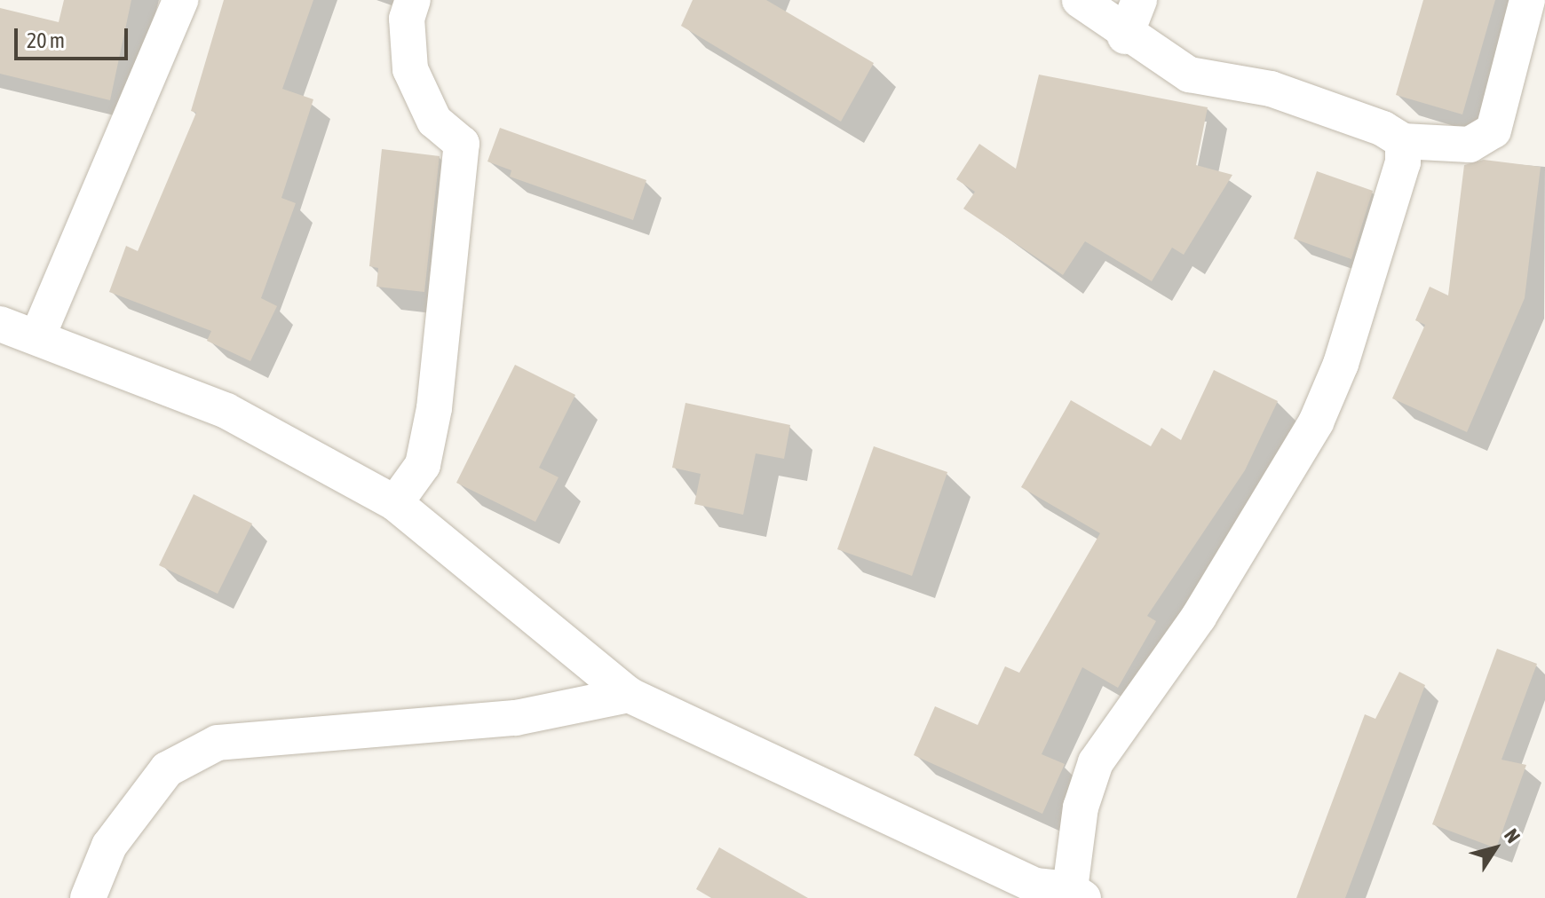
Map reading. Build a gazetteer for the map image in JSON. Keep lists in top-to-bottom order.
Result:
{
  "scale_bar": "20 m",
  "north": "top right"
}
